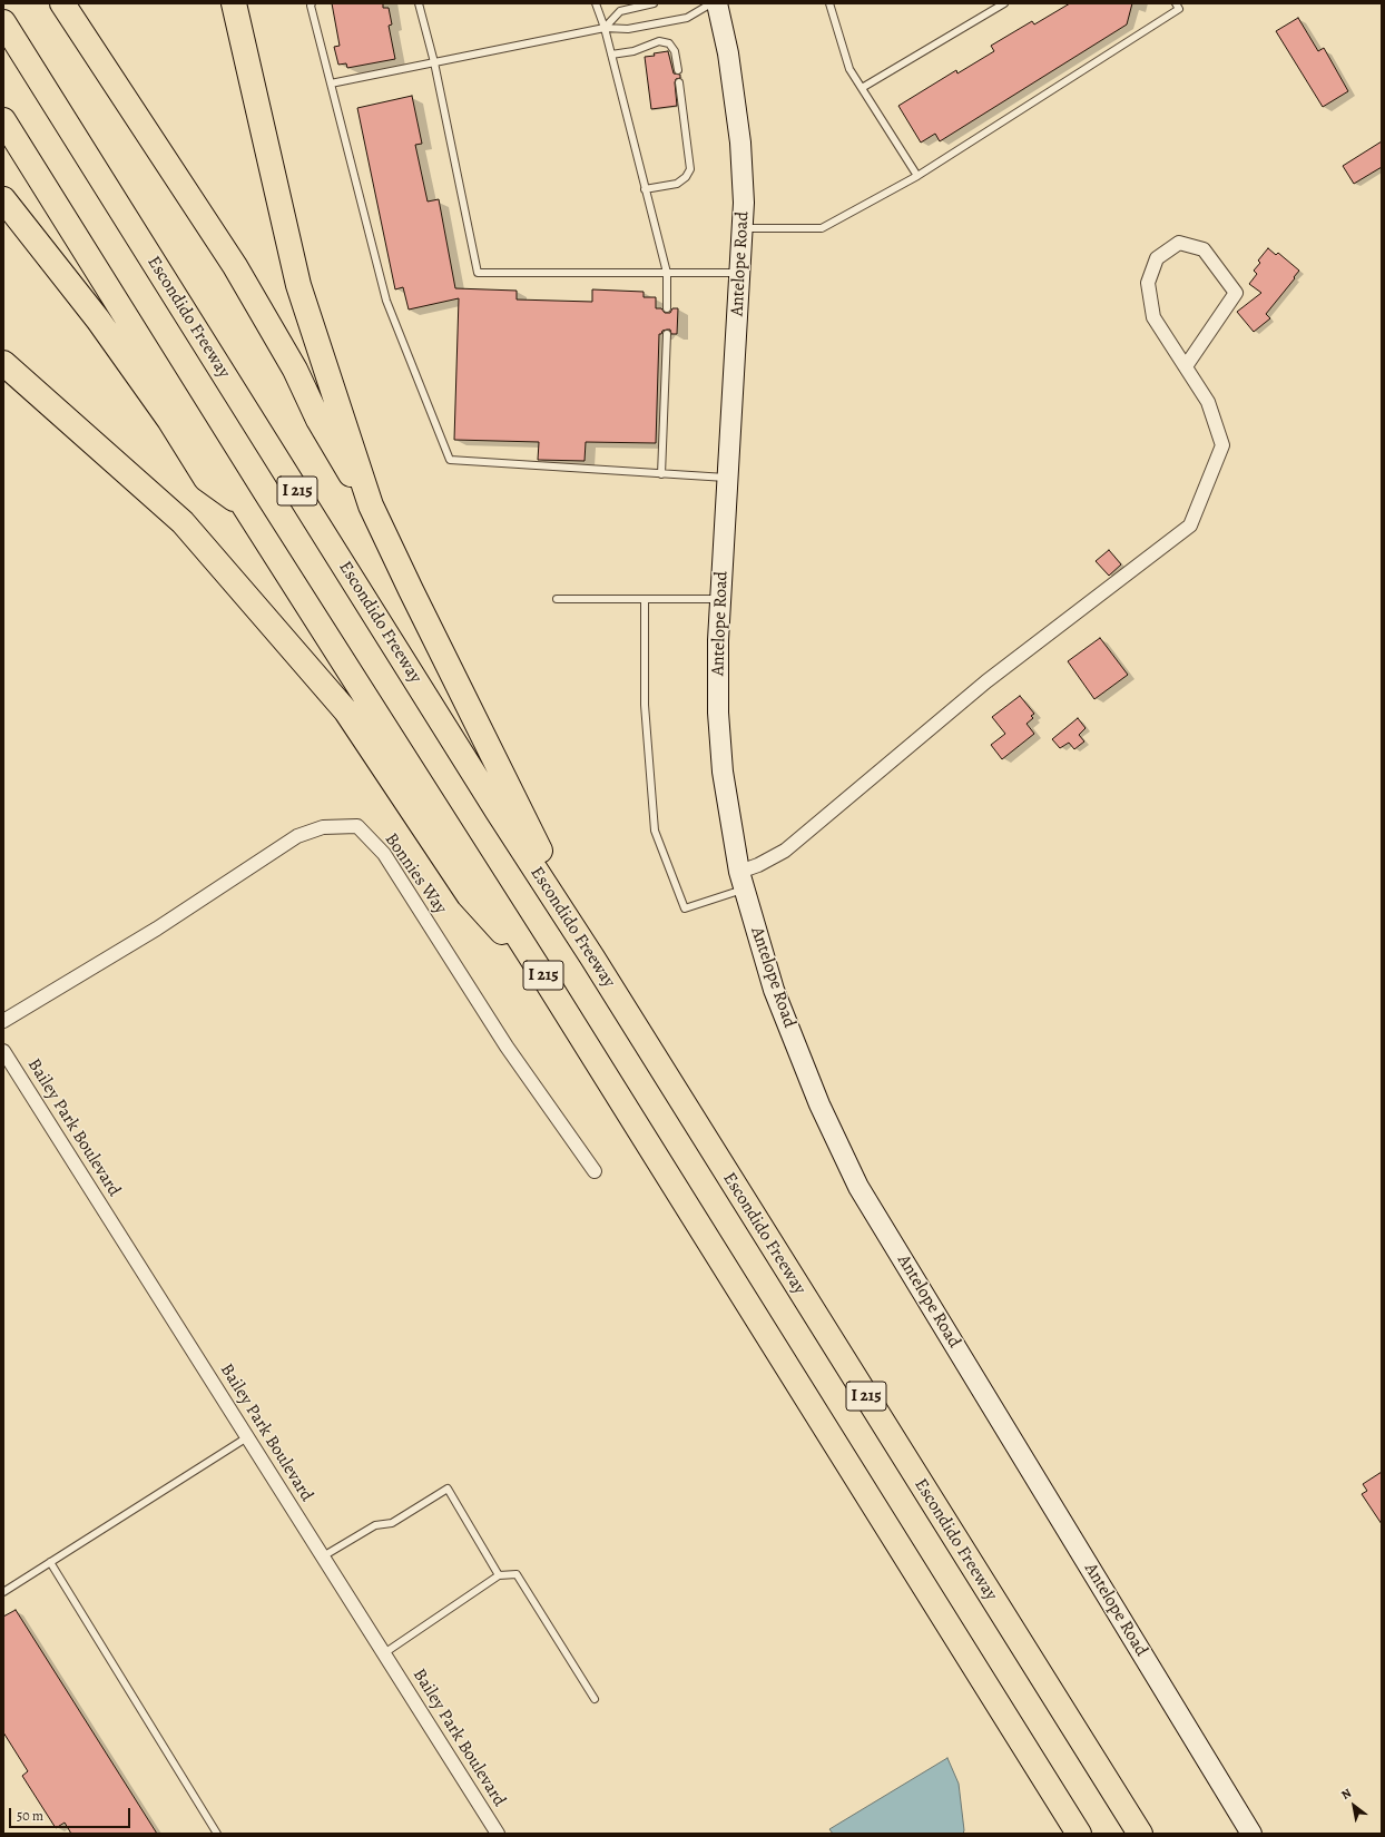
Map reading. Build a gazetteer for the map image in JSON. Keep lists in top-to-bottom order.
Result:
{
  "streets": {
    "highway": ["Escondido Freeway", "I 215"],
    "main road": ["Antelope Road"],
    "street": ["Bonnies Way", "Bailey Park Boulevard"]
  },
  "scale_bar": "50 m",
  "north": "top left"
}
